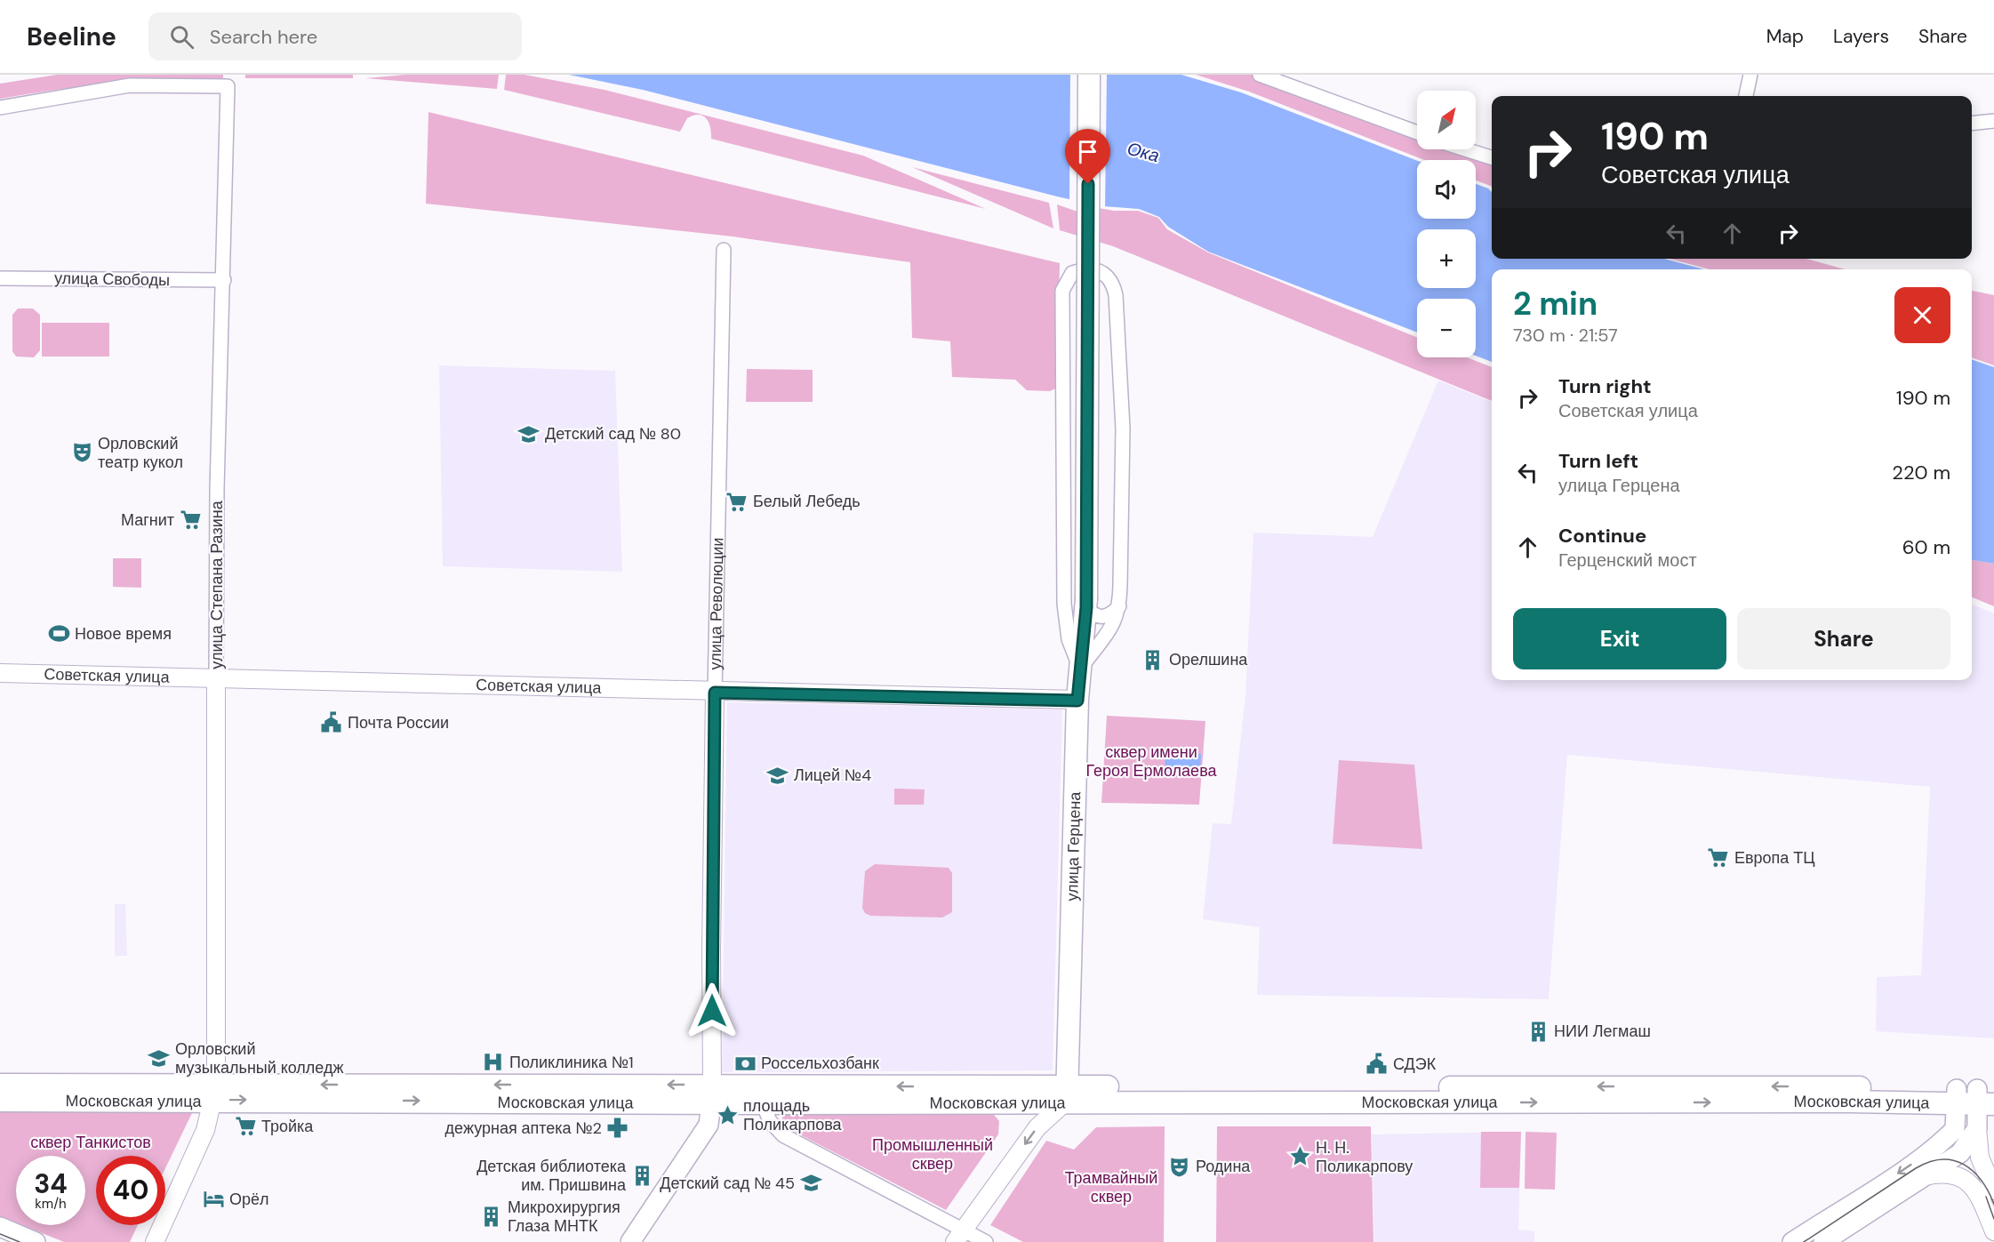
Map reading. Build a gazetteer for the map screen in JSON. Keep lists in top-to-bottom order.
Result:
{
  "streets": {
    "main road": ["улица Герцена", "Московская улица"],
    "street": [
      "улица Свободы",
      "улица Степана Разина",
      "улица Революции",
      "Советская улица"
    ]
  },
  "crossings": [
    ["улица Свободы", "улица Степана Разина"],
    ["улица Степана Разина", "Советская улица"],
    ["улица Степана Разина", "Московская улица"],
    ["улица Революции", "Советская улица"],
    ["улица Революции", "Московская улица"],
    ["Советская улица", "улица Герцена"],
    ["улица Герцена", "Московская улица"]
  ],
  "water": ["Ока"],
  "parks": [
    "сквер имени Героя Ермолаева",
    "сквер Танкистов",
    "Промышленный сквер",
    "Трамвайный сквер"
  ],
  "places": {
    "school or university": [
      "Детский сад № 80",
      "Лицей №4",
      "Орловский музыкальный колледж",
      "Детский сад № 45"
    ],
    "theatre": ["Орловский театр кукол", "Родина"],
    "supermarket": [
      "Белый Лебедь",
      "Магнит",
      "Европа ТЦ",
      "Тройка"
    ],
    "sports": ["Новое время"],
    "building": [
      "Орелшина",
      "НИИ Легмаш",
      "Детская библиотека им. Пришвина",
      "Микрохирургия Глаза МНТК"
    ],
    "public building": ["Почта России", "СДЭК"],
    "hospital": ["Поликлиника №1"],
    "bank": ["Россельхозбанк"],
    "place": ["площадь Поликарпова", "Н. Н. Поликарпову"],
    "pharmacy": ["дежурная аптека №2"],
    "hotel": ["Орёл"]
  },
  "north": "top right",
  "page": {
    "header": "Beeline",
    "search": "Search here",
    "nav": ["Map", "Layers", "Share"],
    "map_buttons": ["+", "−"],
    "turn": ["190 m", "Советская улица"],
    "heading": ["2 min", "730 m · 21:57"],
    "list": [
      {
        "name": "Turn right",
        "note": "Советская улица",
        "value": "190 m"
      },
      {
        "name": "Turn left",
        "note": "улица Герцена",
        "value": "220 m"
      },
      {
        "name": "Continue",
        "note": "Герценский мост",
        "value": "60 m"
      }
    ],
    "buttons": ["Exit", "Share"],
    "speed": "34 km/h",
    "limit": "40"
  }
}
